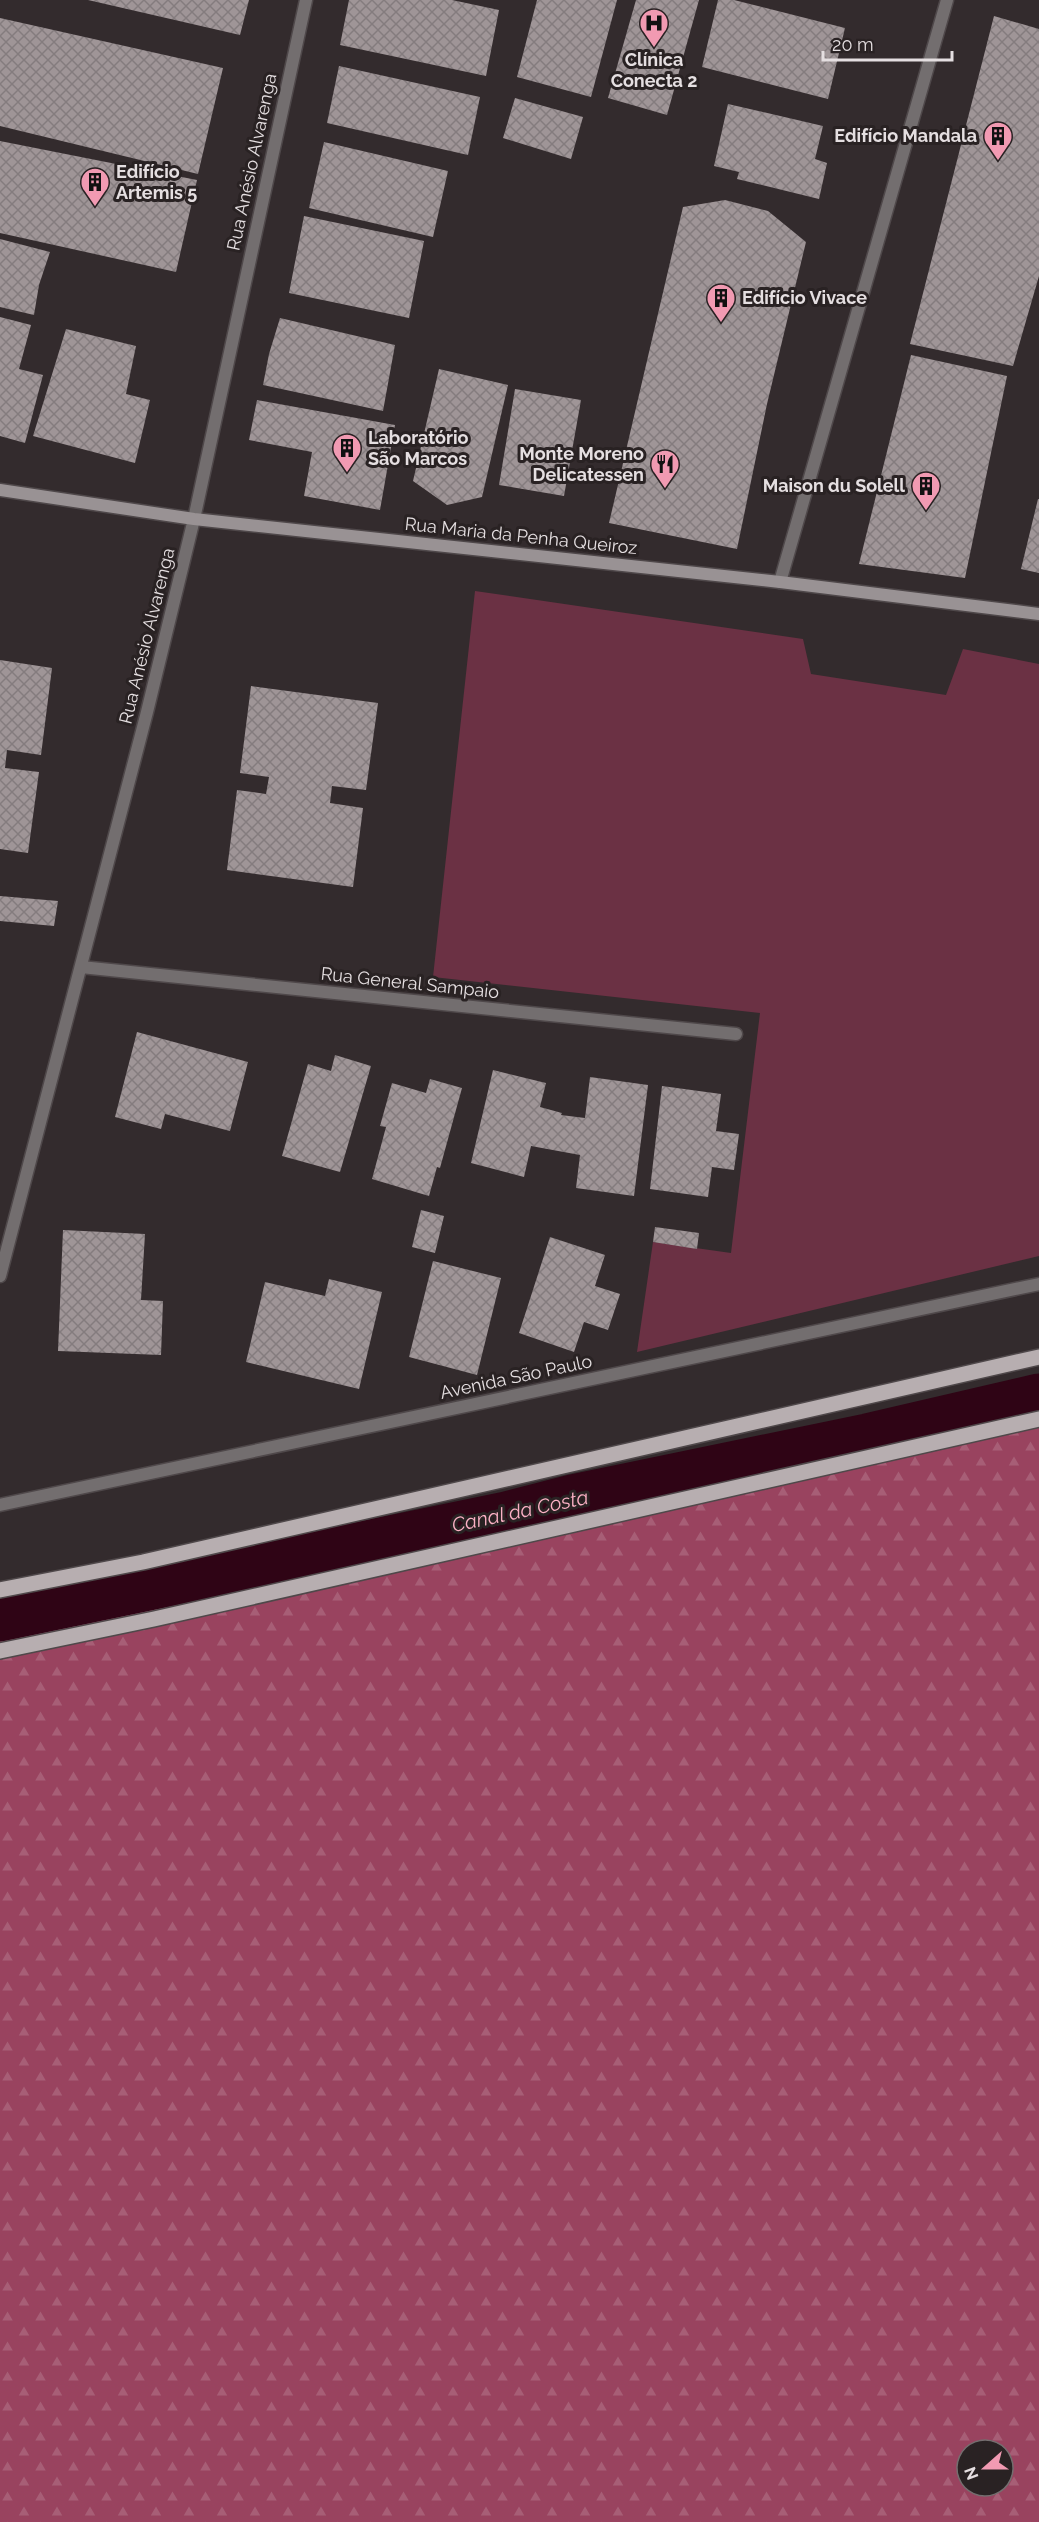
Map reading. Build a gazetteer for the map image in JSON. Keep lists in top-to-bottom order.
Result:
{
  "streets": {
    "street": [
      "Rua Anésio Alvarenga",
      "Rua Maria da Penha Queiroz",
      "Rua General Sampaio",
      "Avenida São Paulo"
    ]
  },
  "crossings": [
    ["Rua Anésio Alvarenga", "Rua Maria da Penha Queiroz"],
    ["Rua Anésio Alvarenga", "Rua General Sampaio"]
  ],
  "water": ["Canal da Costa"],
  "places": {
    "hospital": ["Clínica Conecta 2"],
    "building": [
      "Edifício Mandala",
      "Edifício Artemis 5",
      "Edifício Vivace",
      "Laboratório São Marcos",
      "Maison du Solell"
    ],
    "restaurant": ["Monte Moreno Delicatessen"]
  },
  "scale_bar": "20 m",
  "north": "left"
}
